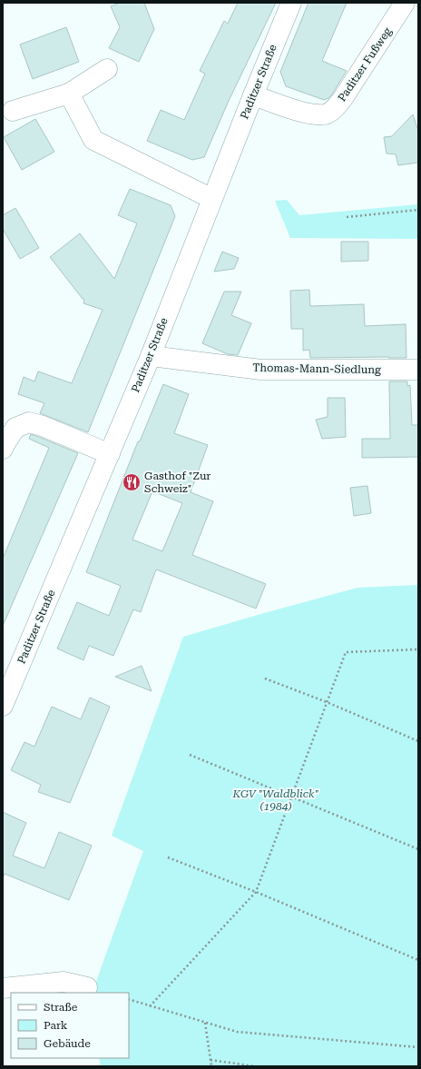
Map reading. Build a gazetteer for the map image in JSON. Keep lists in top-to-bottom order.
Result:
{
  "streets": {
    "street": ["Paditzer Fußweg", "Paditzer Straße", "Thomas-Mann-Siedlung"]
  },
  "crossings": [
    ["Paditzer Fußweg", "Paditzer Straße"],
    ["Paditzer Straße", "Thomas-Mann-Siedlung"]
  ],
  "parks": ["KGV \"Waldblick\" (1984)"],
  "places": {
    "restaurant": ["Gasthof \"Zur Schweiz\""]
  },
  "legend": ["Straße", "Park", "Gebäude"]
}
